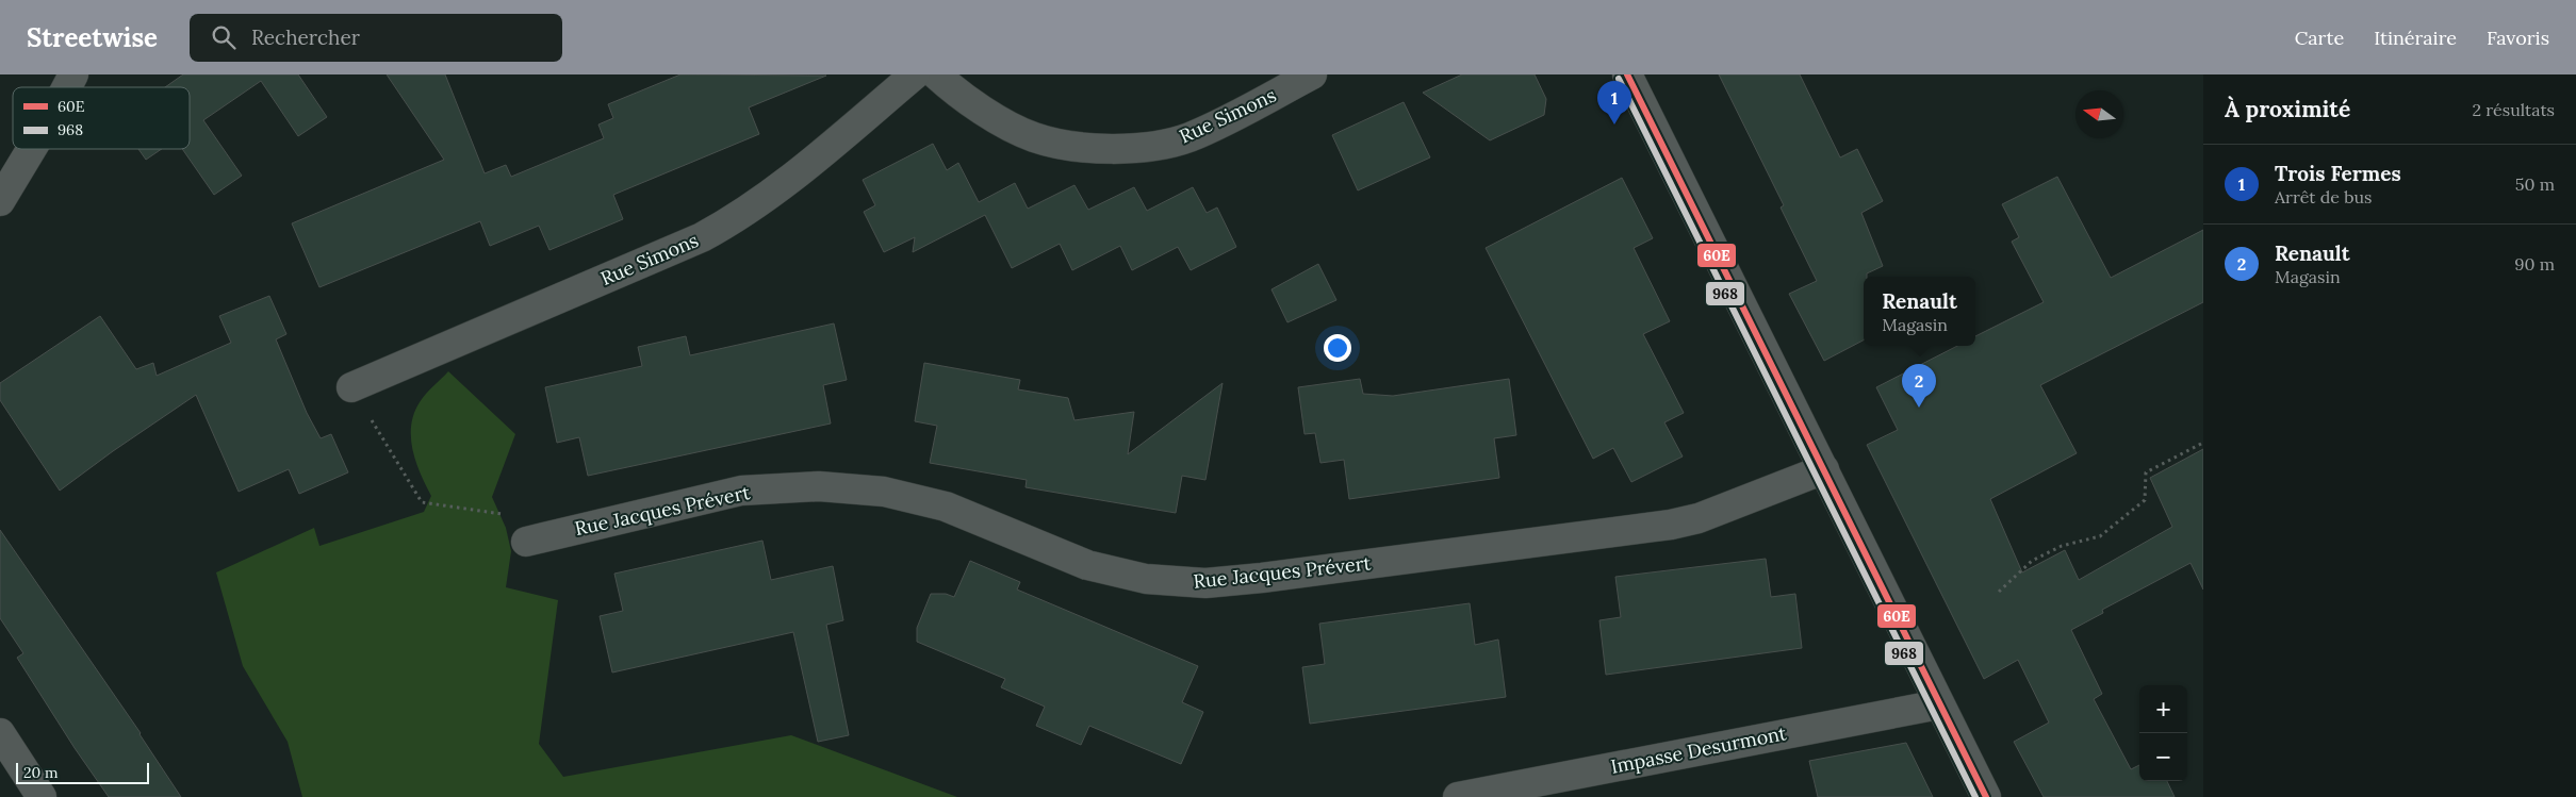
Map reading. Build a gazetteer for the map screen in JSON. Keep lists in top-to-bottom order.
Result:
{
  "streets": {
    "street": ["Rue Simons", "Rue Jacques Prévert", "Impasse Desurmont"]
  },
  "lines": ["transit line 60E", "transit line 968"],
  "legend": ["60E", "968"],
  "scale_bar": "20 m",
  "north": "left",
  "page": {
    "header": "Streetwise",
    "search": "Rechercher",
    "nav": ["Carte", "Itinéraire", "Favoris"],
    "heading": ["À proximité", "2 résultats"],
    "pins": ["1", "2"],
    "list": [
      {
        "mark": "1",
        "name": "Trois Fermes",
        "note": "Arrêt de bus",
        "value": "50 m"
      },
      {
        "mark": "2",
        "name": "Renault",
        "note": "Magasin",
        "value": "90 m"
      }
    ],
    "popup": ["Renault", "Magasin"],
    "map_buttons": ["+", "−"],
    "scale": "20 m"
  }
}
